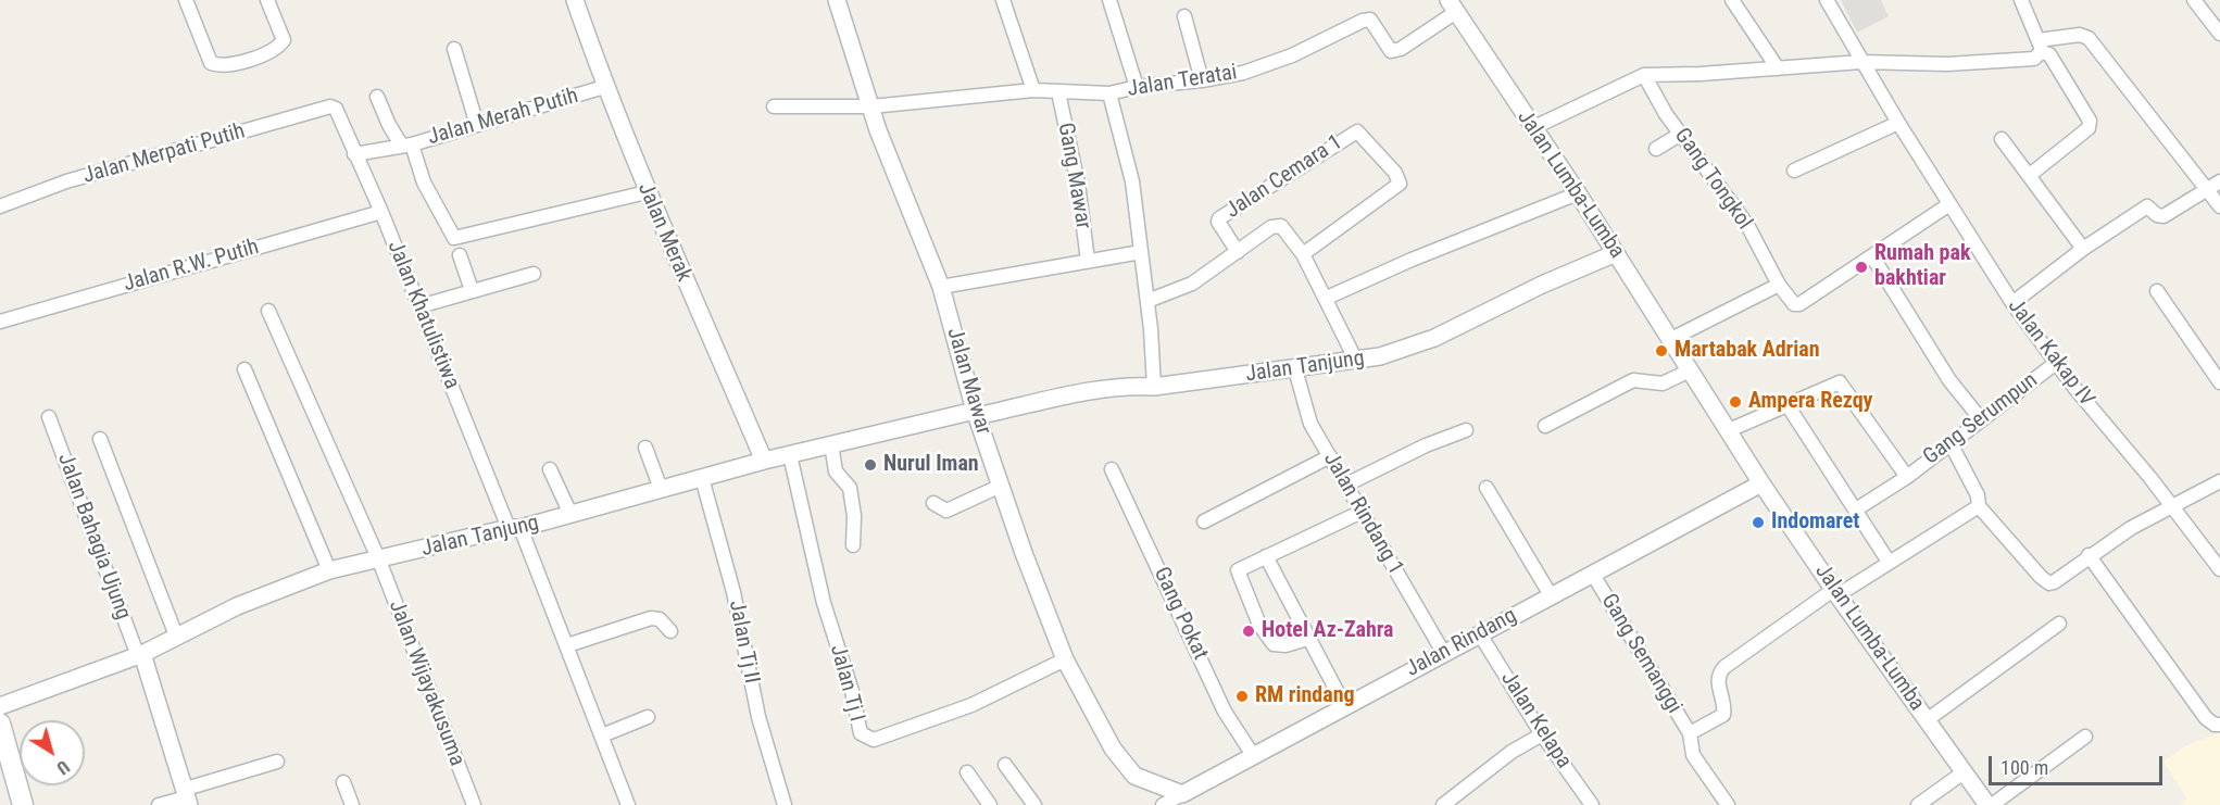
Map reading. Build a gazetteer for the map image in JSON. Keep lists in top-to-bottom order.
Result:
{
  "streets": {
    "street": [
      "Jalan Teratai",
      "Jalan Merah Putih",
      "Jalan Merpati Putih",
      "Gang Mawar",
      "Jalan Cemara 1",
      "Gang Tongkol",
      "Jalan Lumba-Lumba",
      "Jalan Merak",
      "Jalan R.W. Putih",
      "Jalan Khatulistiwa",
      "Jalan Kakap IV",
      "Jalan Tanjung",
      "Jalan Mawar",
      "Gang Serumpun",
      "Jalan Rindang 1",
      "Jalan Bahagia Ujung",
      "Gang Pokat",
      "Jalan Tj II",
      "Jalan Rindang",
      "Gang Semanggi",
      "Jalan Wijayakusuma",
      "Jalan Tj I",
      "Jalan Kelapa"
    ]
  },
  "crossings": [
    ["Jalan Teratai", "Gang Mawar"],
    ["Jalan Teratai", "Jalan Lumba-Lumba"],
    ["Jalan Teratai", "Jalan Mawar"],
    ["Jalan Merah Putih", "Jalan Merak"],
    ["Jalan Merah Putih", "Jalan Khatulistiwa"],
    ["Jalan Merpati Putih", "Jalan Khatulistiwa"],
    ["Gang Tongkol", "Jalan Kakap IV"],
    ["Jalan Lumba-Lumba", "Jalan Tanjung"],
    ["Jalan Lumba-Lumba", "Jalan Rindang"],
    ["Jalan Lumba-Lumba", "Gang Semanggi"],
    ["Jalan Merak", "Jalan Tanjung"],
    ["Jalan R.W. Putih", "Jalan Khatulistiwa"],
    ["Jalan Khatulistiwa", "Jalan Tanjung"],
    ["Jalan Kakap IV", "Gang Serumpun"],
    ["Jalan Tanjung", "Jalan Mawar"],
    ["Jalan Tanjung", "Jalan Rindang 1"],
    ["Jalan Tanjung", "Jalan Bahagia Ujung"],
    ["Jalan Tanjung", "Jalan Tj II"],
    ["Jalan Tanjung", "Jalan Wijayakusuma"],
    ["Jalan Tanjung", "Jalan Tj I"],
    ["Jalan Mawar", "Jalan Rindang"],
    ["Jalan Mawar", "Jalan Tj I"],
    ["Jalan Rindang 1", "Jalan Rindang"],
    ["Gang Pokat", "Jalan Rindang"],
    ["Jalan Rindang", "Gang Semanggi"],
    ["Jalan Rindang", "Jalan Kelapa"]
  ],
  "places": [
    "Rumah pak bakhtiar",
    "Martabak Adrian",
    "Ampera Rezqy",
    "Nurul Iman",
    "Indomaret",
    "Hotel Az-Zahra",
    "RM rindang"
  ],
  "scale_bar": "100 m",
  "north": "bottom right"
}
